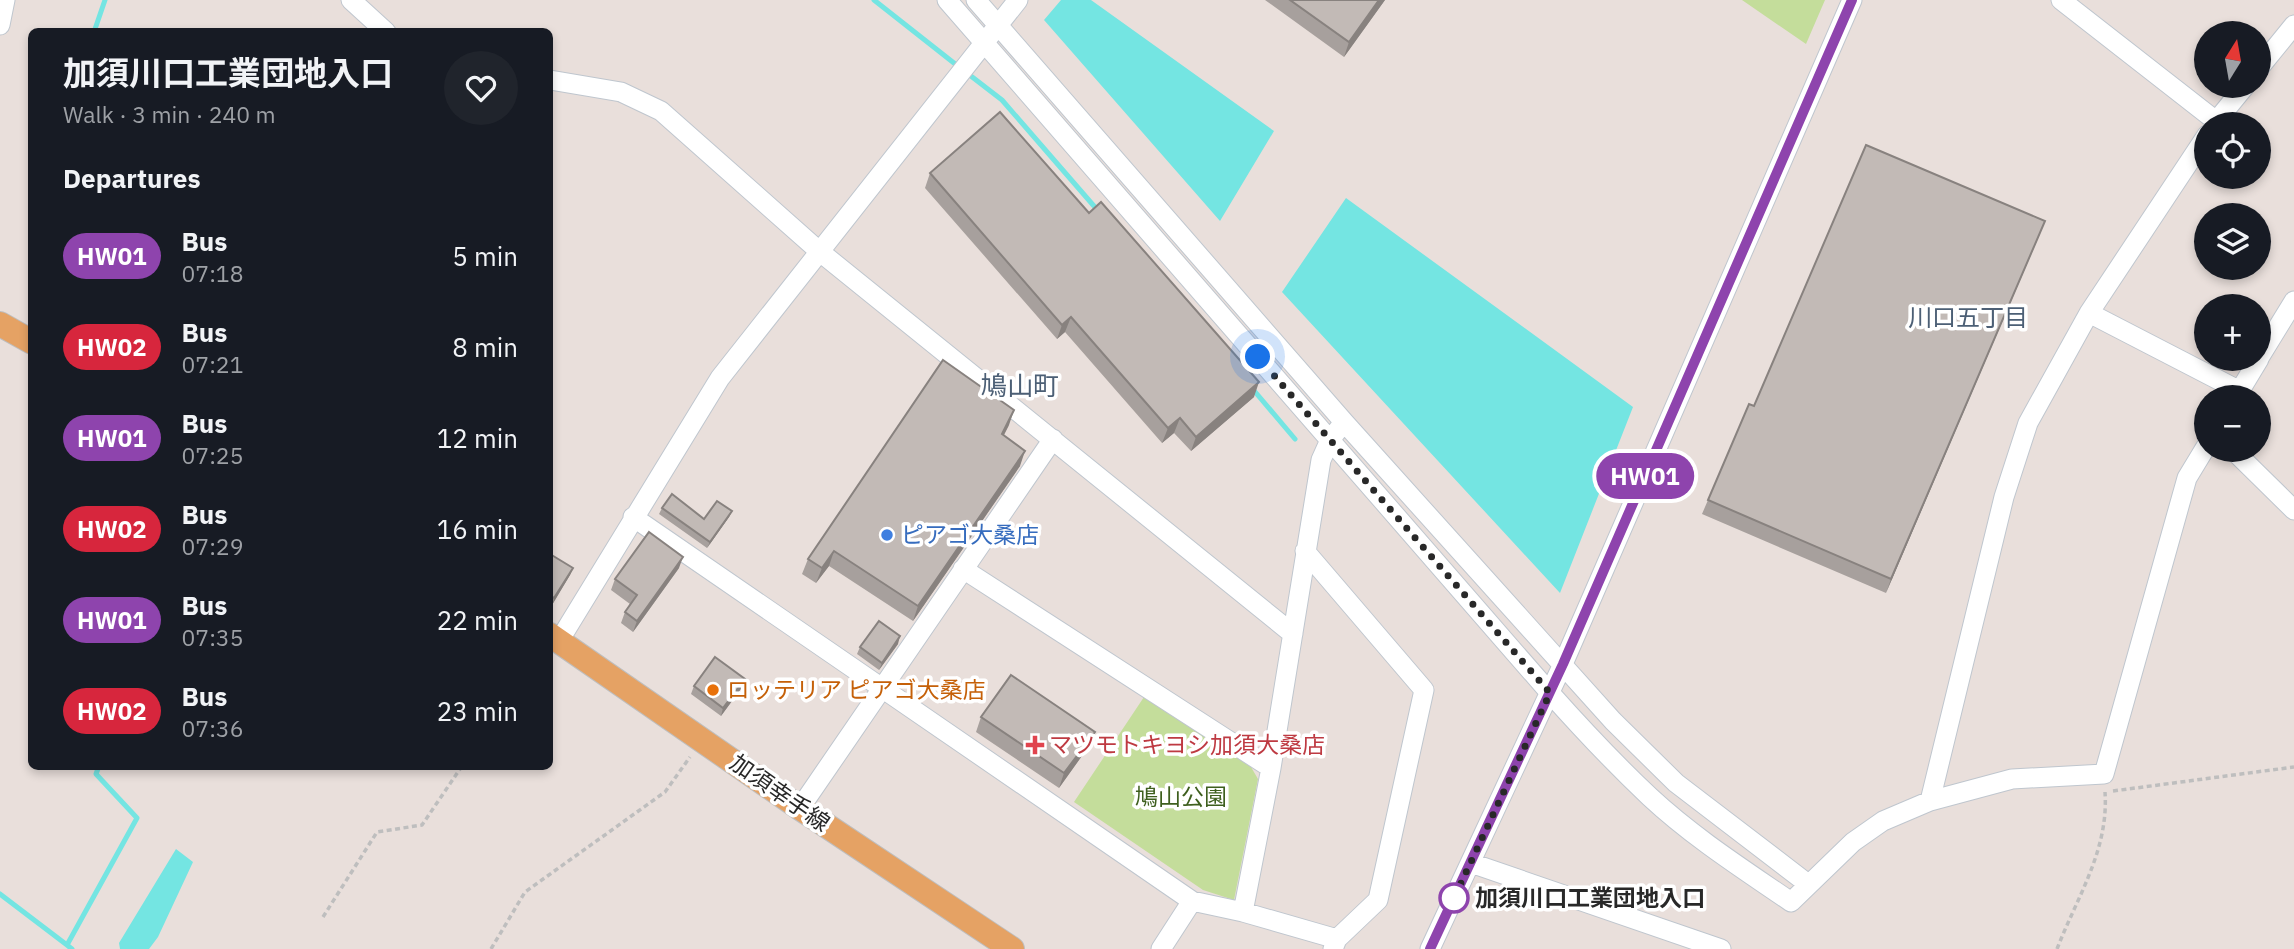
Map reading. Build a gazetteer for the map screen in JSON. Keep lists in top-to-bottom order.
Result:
{
  "streets": {
    "main road": ["加須幸手線"]
  },
  "districts": ["川口五丁目", "鳩山町"],
  "parks": ["鳩山公園"],
  "places": {
    "other": ["ピアゴ大桑店", "ロッテリア ピアゴ大桑店", "加須川口工業団地入口"],
    "health": ["マツモトキヨシ加須大桑店"]
  },
  "lines": ["bus line HW01"],
  "north": "top",
  "page": {
    "on_map": "HW01",
    "map_buttons": ["+", "−"],
    "heading": [
      ["加須川口工業団地入口", "Walk · 3 min · 240 m"],
      "Departures"
    ],
    "list": [
      {
        "mark": "HW01",
        "name": "Bus",
        "note": "07:18",
        "value": "5 min"
      },
      {
        "mark": "HW02",
        "name": "Bus",
        "note": "07:21",
        "value": "8 min"
      },
      {
        "mark": "HW01",
        "name": "Bus",
        "note": "07:25",
        "value": "12 min"
      },
      {
        "mark": "HW02",
        "name": "Bus",
        "note": "07:29",
        "value": "16 min"
      },
      {
        "mark": "HW01",
        "name": "Bus",
        "note": "07:35",
        "value": "22 min"
      },
      {
        "mark": "HW02",
        "name": "Bus",
        "note": "07:36",
        "value": "23 min"
      }
    ]
  }
}
